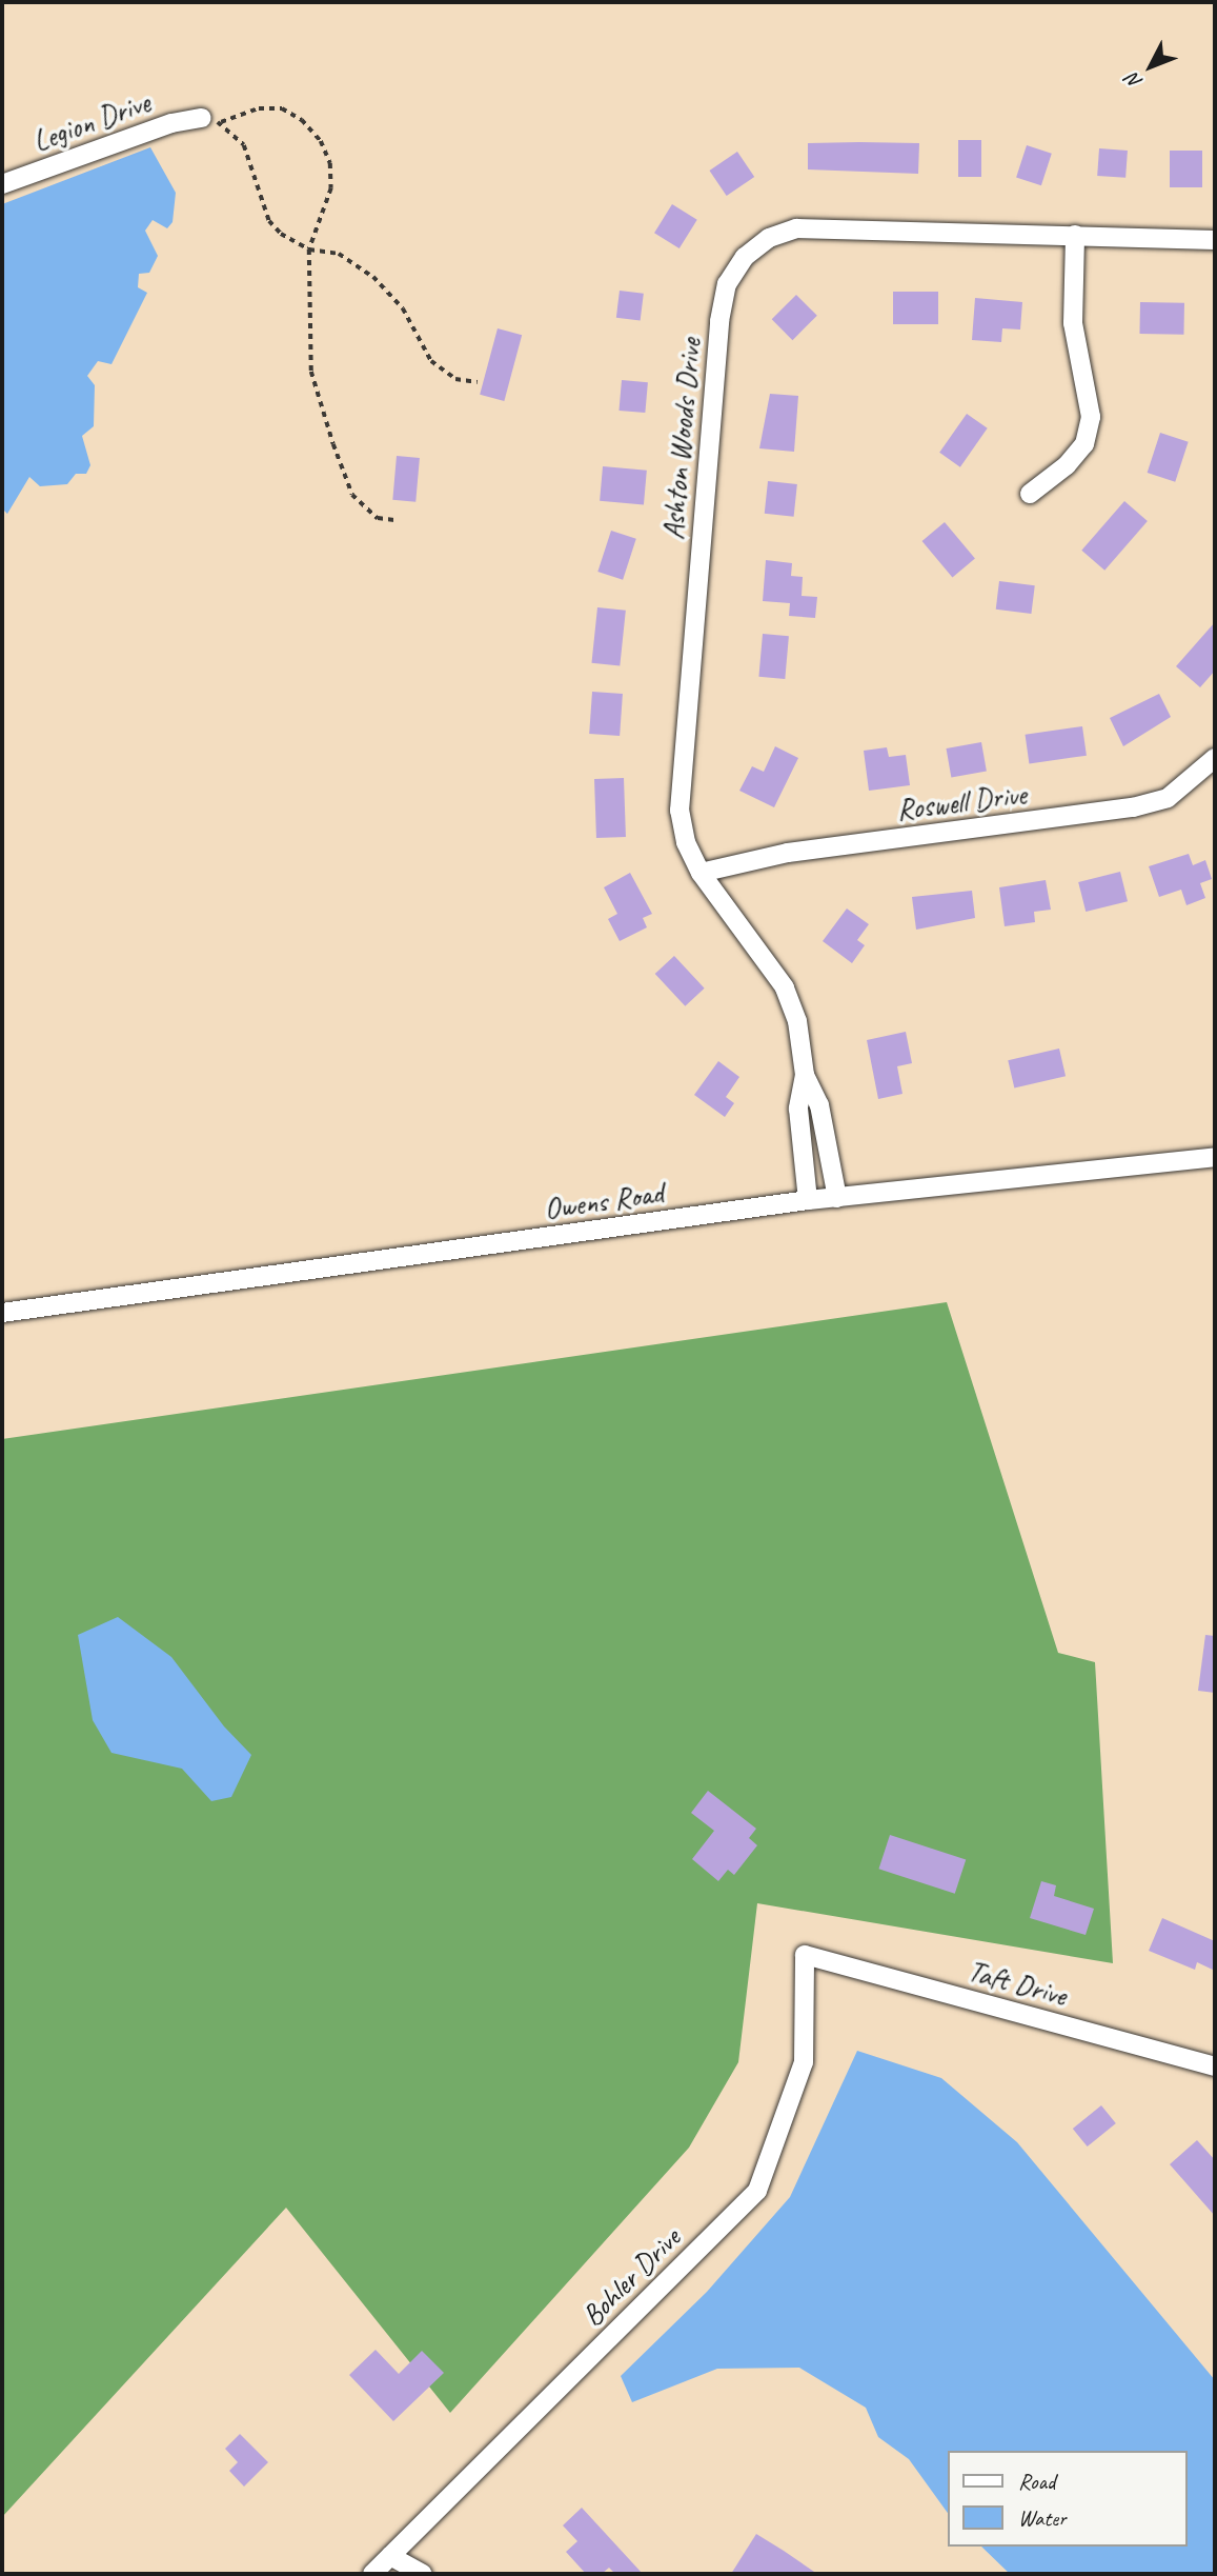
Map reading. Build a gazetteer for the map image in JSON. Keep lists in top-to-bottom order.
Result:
{
  "streets": {
    "street": [
      "Legion Drive",
      "Ashton Woods Drive",
      "Roswell Drive",
      "Owens Road",
      "Taft Drive",
      "Bohler Drive"
    ]
  },
  "crossings": [
    ["Ashton Woods Drive", "Roswell Drive"],
    ["Ashton Woods Drive", "Owens Road"],
    ["Taft Drive", "Bohler Drive"]
  ],
  "legend": ["Road", "Water"],
  "north": "bottom left"
}
